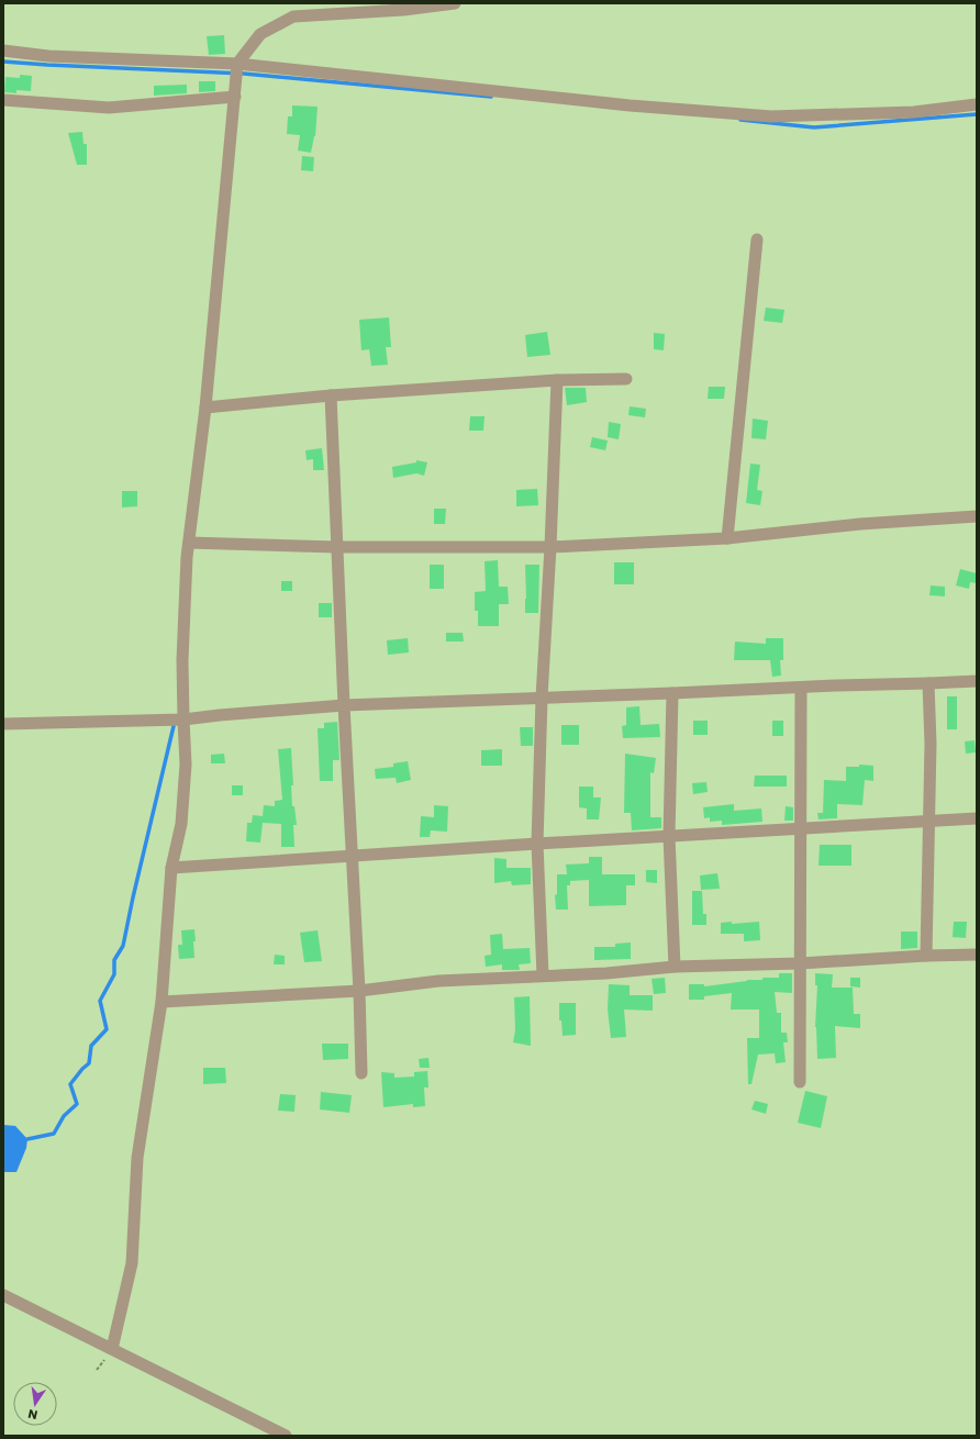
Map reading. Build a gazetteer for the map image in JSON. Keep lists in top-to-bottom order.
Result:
{
  "north": "bottom"
}
